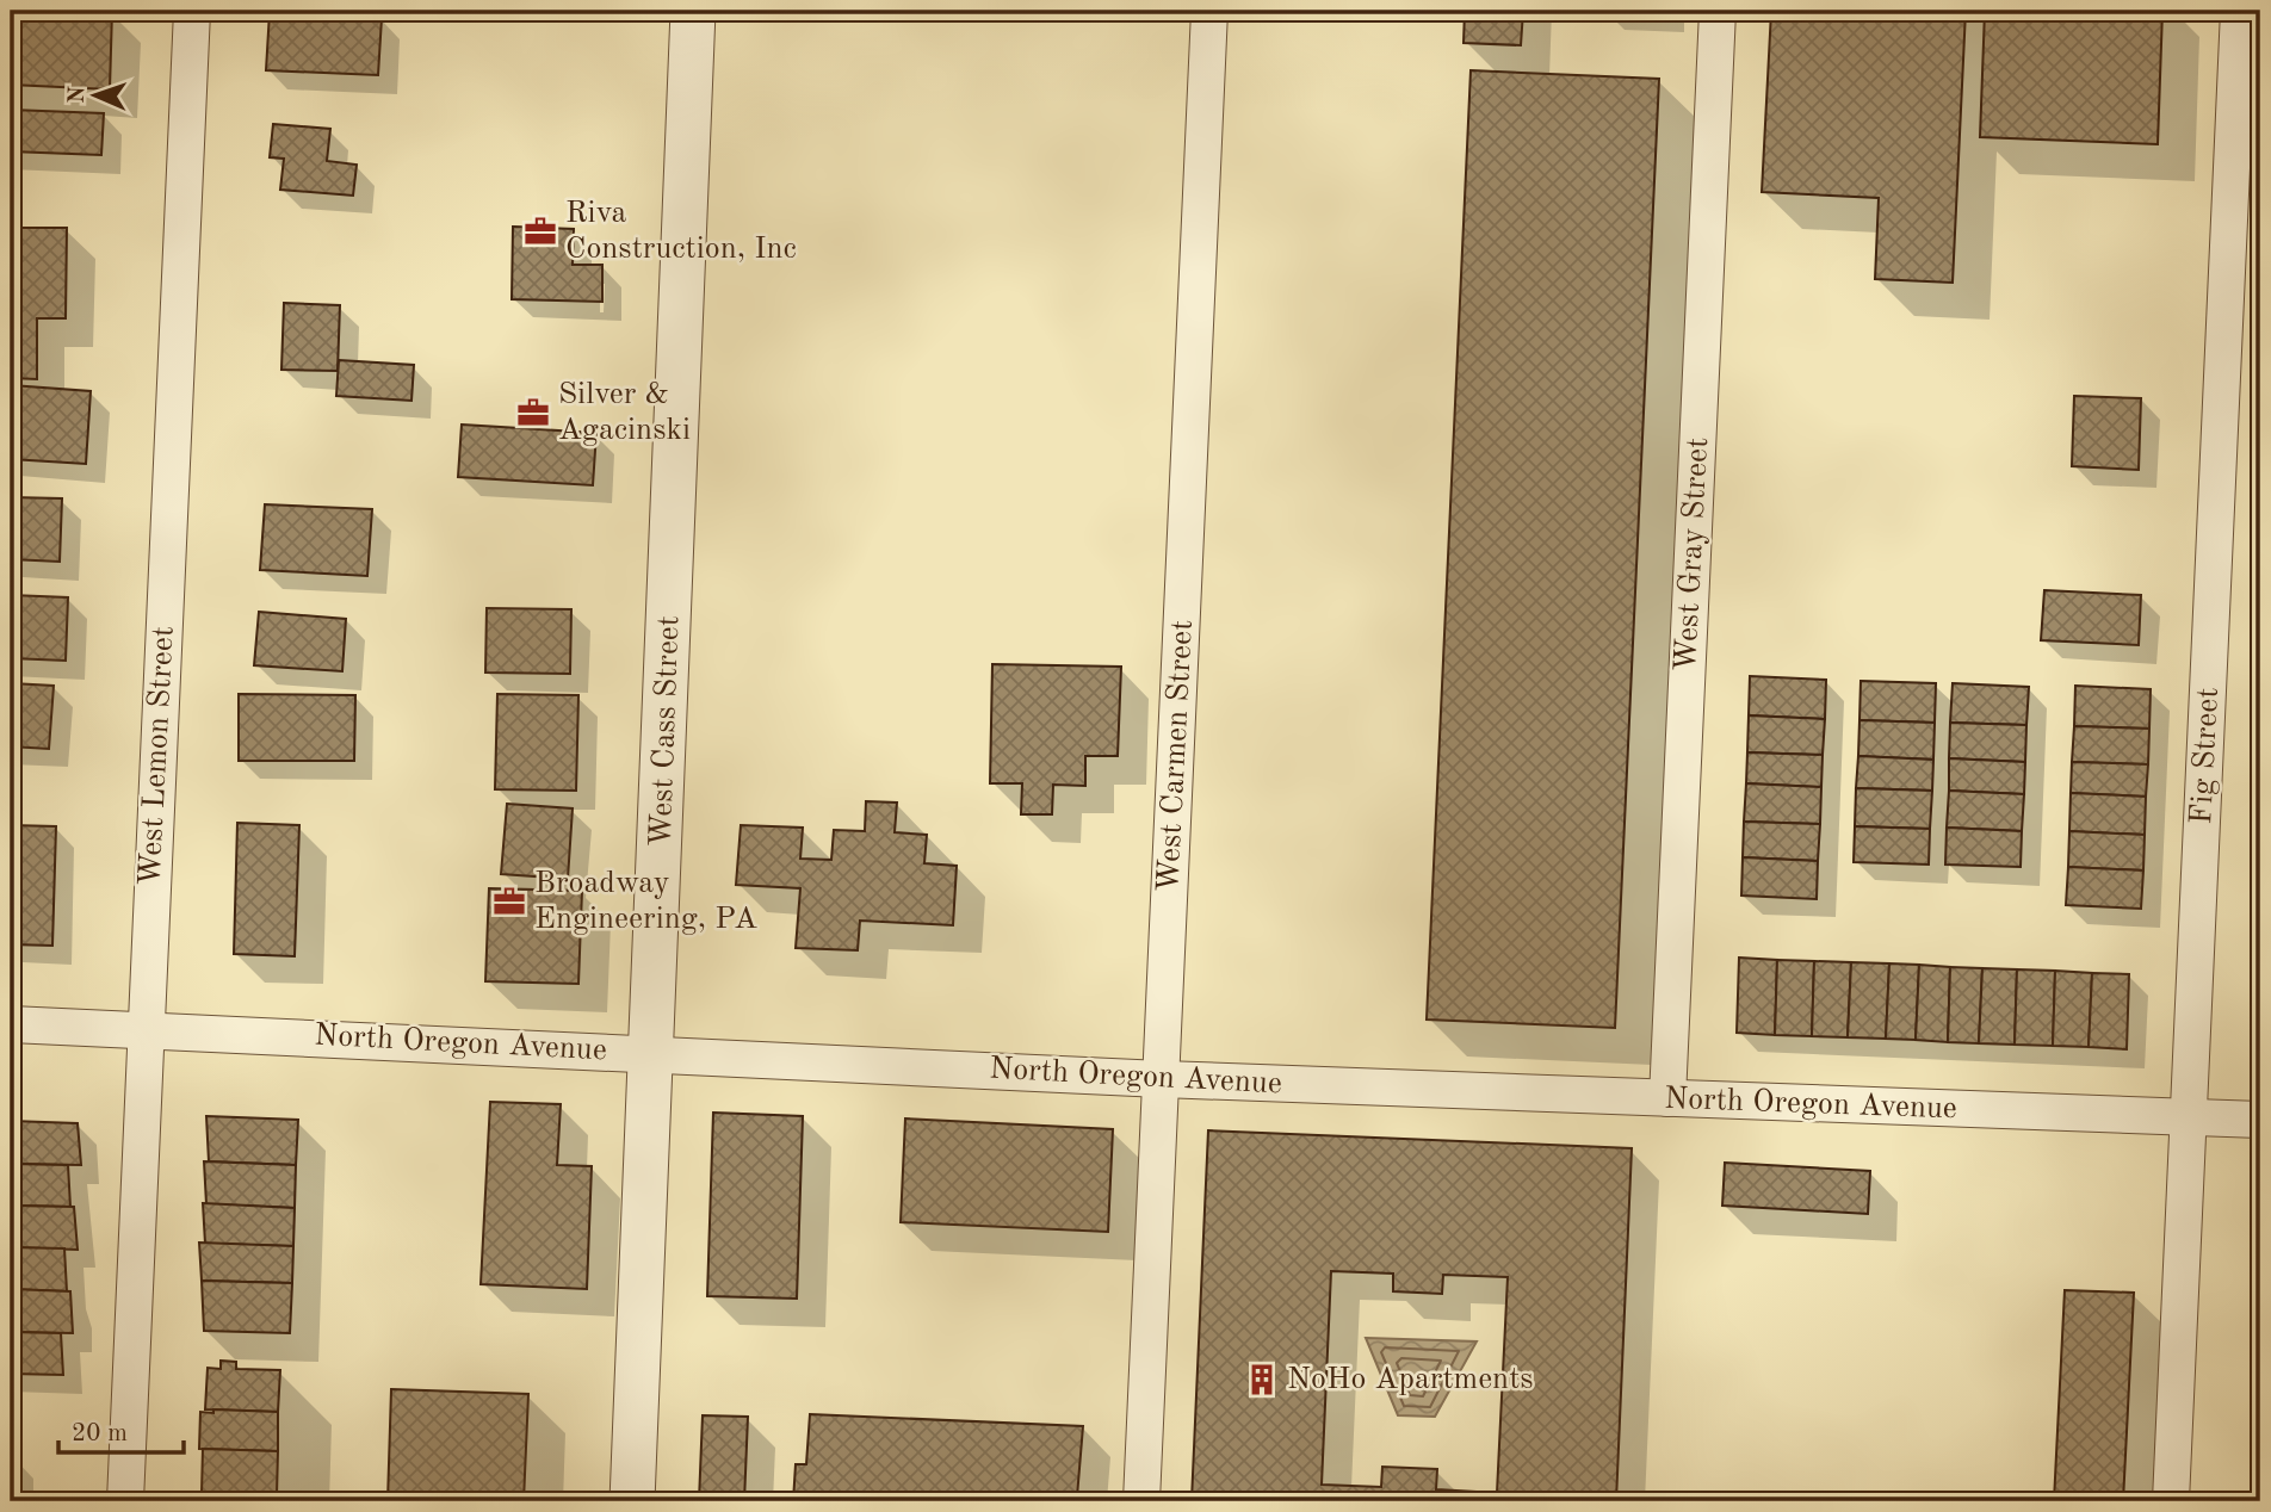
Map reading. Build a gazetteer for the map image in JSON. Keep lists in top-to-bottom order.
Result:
{
  "streets": {
    "street": [
      "West Gray Street",
      "West Cass Street",
      "West Lemon Street",
      "West Carmen Street",
      "Fig Street",
      "North Oregon Avenue"
    ]
  },
  "crossings": [
    ["West Gray Street", "North Oregon Avenue"],
    ["West Cass Street", "North Oregon Avenue"],
    ["West Lemon Street", "North Oregon Avenue"],
    ["West Carmen Street", "North Oregon Avenue"],
    ["Fig Street", "North Oregon Avenue"]
  ],
  "places": {
    "office": ["Riva Construction, Inc", "Silver & Agacinski", "Broadway Engineering, PA"],
    "building": ["NoHo Apartments"]
  },
  "scale_bar": "20 m",
  "north": "left"
}
